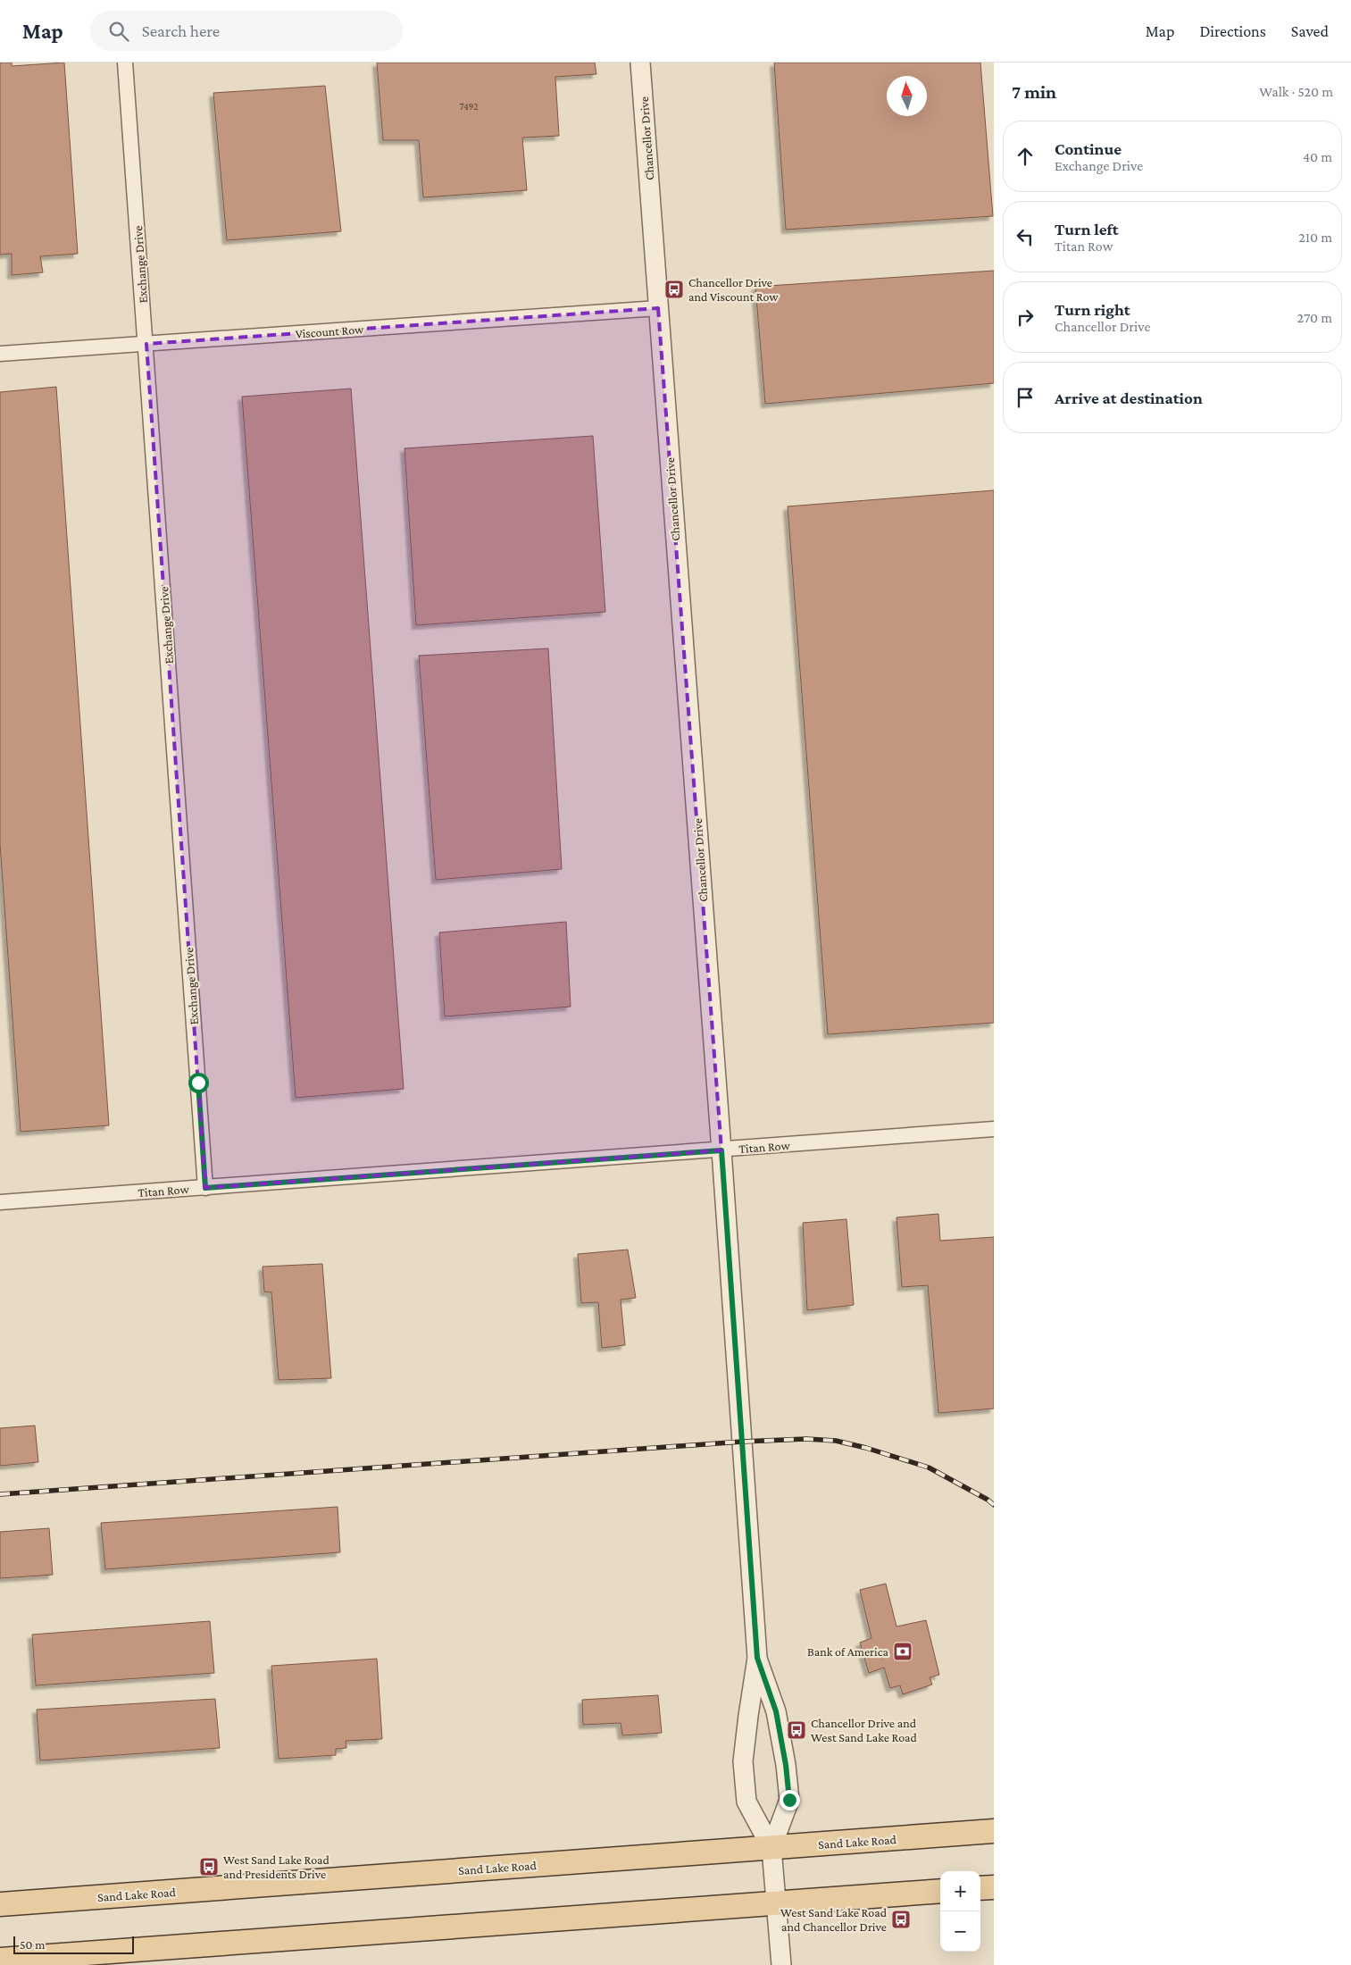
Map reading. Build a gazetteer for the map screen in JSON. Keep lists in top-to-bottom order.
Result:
{
  "streets": {
    "main road": ["Sand Lake Road"],
    "street": [
      "Chancellor Drive",
      "Exchange Drive",
      "Viscount Row",
      "Titan Row"
    ]
  },
  "crossings": [
    ["Chancellor Drive", "Viscount Row"],
    ["Chancellor Drive", "Titan Row"],
    ["Chancellor Drive", "Sand Lake Road"],
    ["Exchange Drive", "Viscount Row"],
    ["Exchange Drive", "Titan Row"]
  ],
  "places": {
    "bus stop": [
      "Chancellor Drive and Viscount Row",
      "Chancellor Drive and West Sand Lake Road",
      "West Sand Lake Road and Presidents Drive",
      "West Sand Lake Road and Chancellor Drive"
    ],
    "bank": ["Bank of America"]
  },
  "house_numbers": ["7492"],
  "scale_bar": "50 m",
  "north": "top",
  "page": {
    "header": "Map",
    "search": "Search here",
    "nav": ["Map", "Directions", "Saved"],
    "heading": ["7 min", "Walk · 520 m"],
    "list": [
      ["Continue", "Exchange Drive", "40 m"],
      ["Turn left", "Titan Row", "210 m"],
      ["Turn right", "Chancellor Drive", "270 m"],
      "Arrive at destination"
    ],
    "map_buttons": ["+", "−"],
    "scale": "50 m"
  }
}
